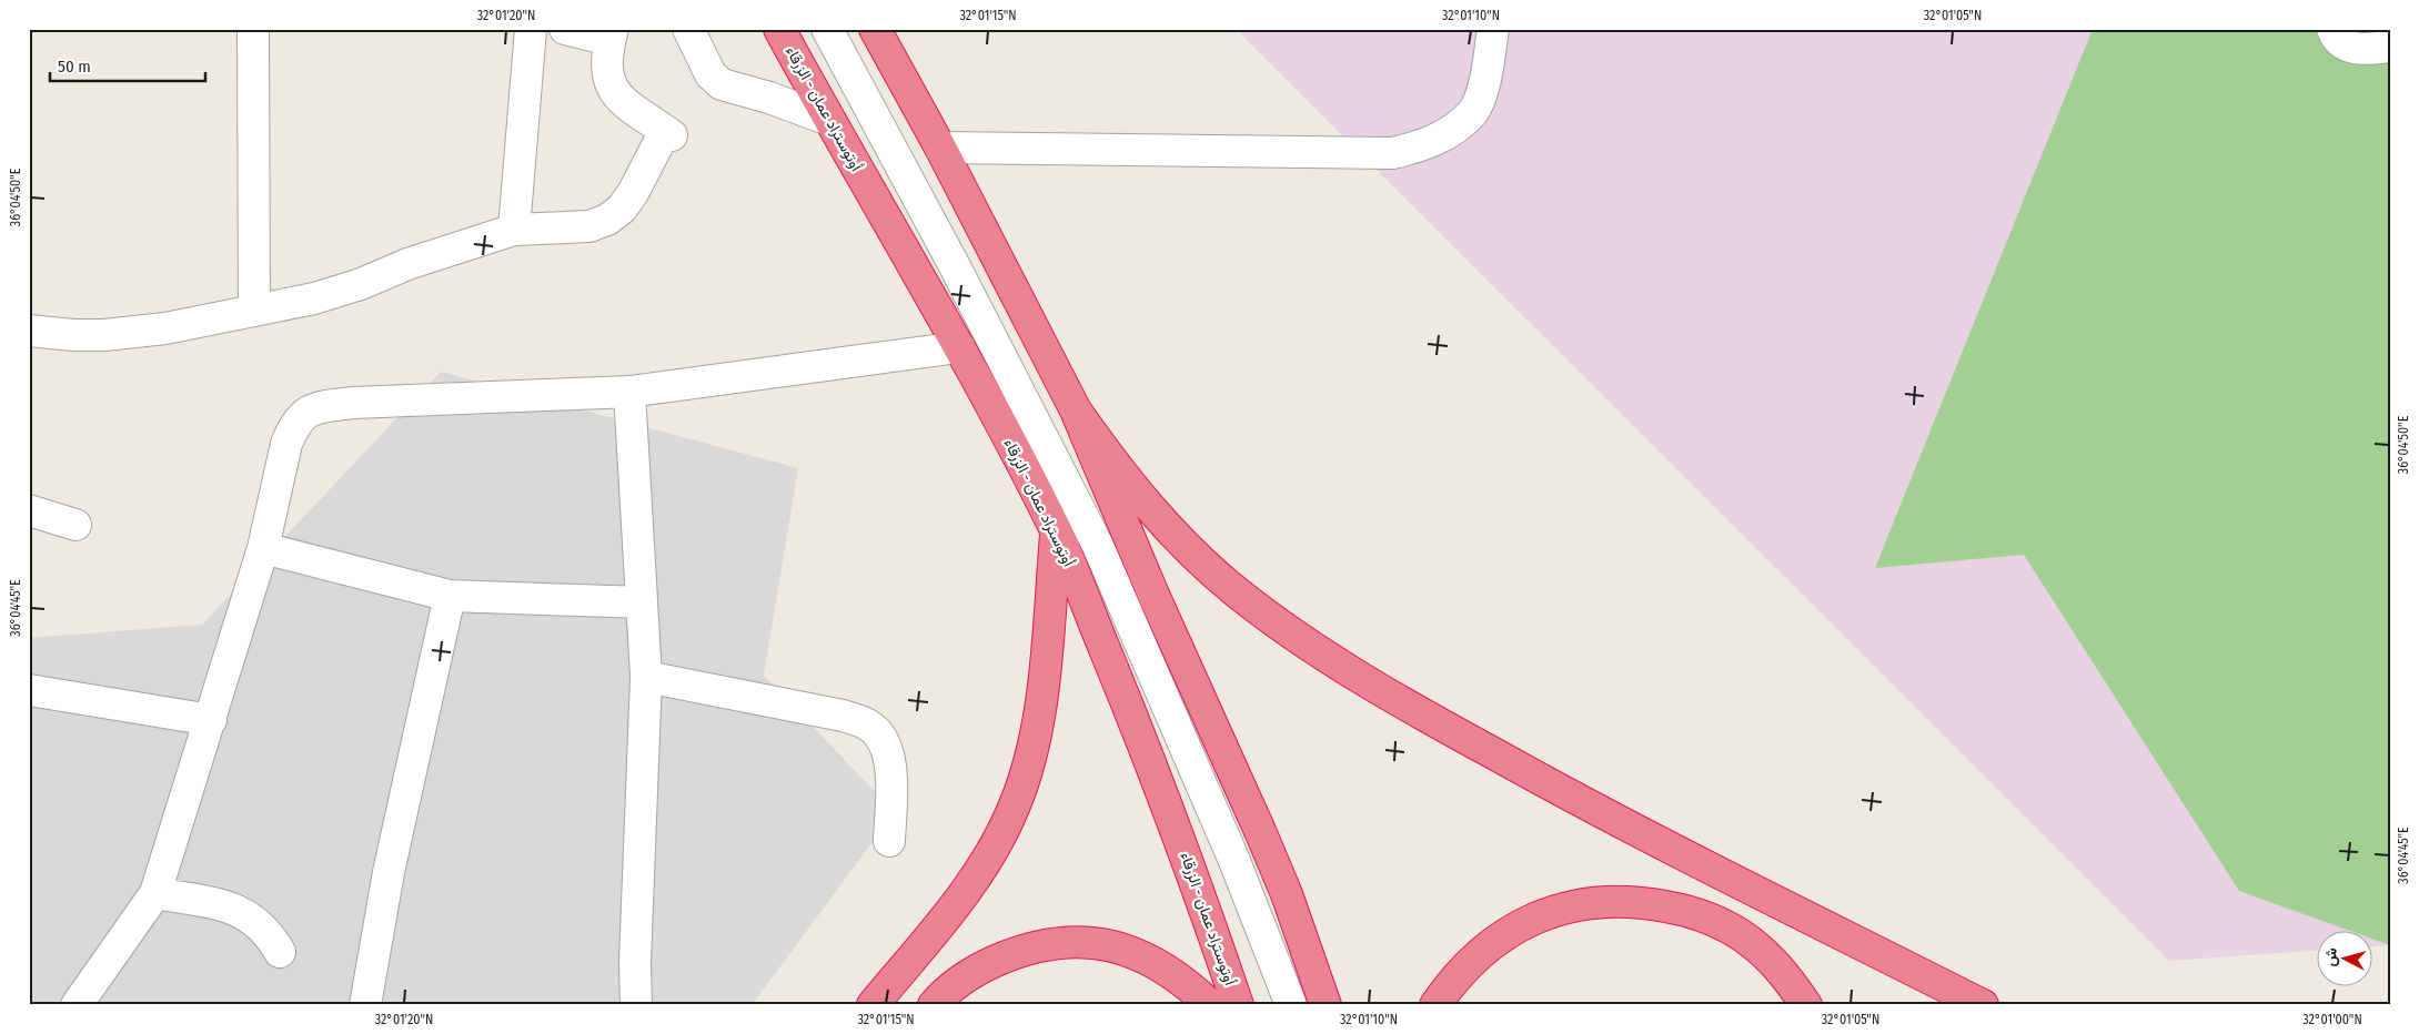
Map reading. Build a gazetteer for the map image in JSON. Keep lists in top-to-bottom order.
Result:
{
  "streets": {
    "highway": ["أوتوستراد عمان - الزرقاء"]
  },
  "scale_bar": "50 m",
  "north": "left",
  "coordinates": [
    "32°01'20\"N",
    "32°01'15\"N",
    "32°01'10\"N",
    "32°01'05\"N",
    "36°04'50\"E",
    "36°04'45\"E",
    "32°01'00\"N"
  ]
}
